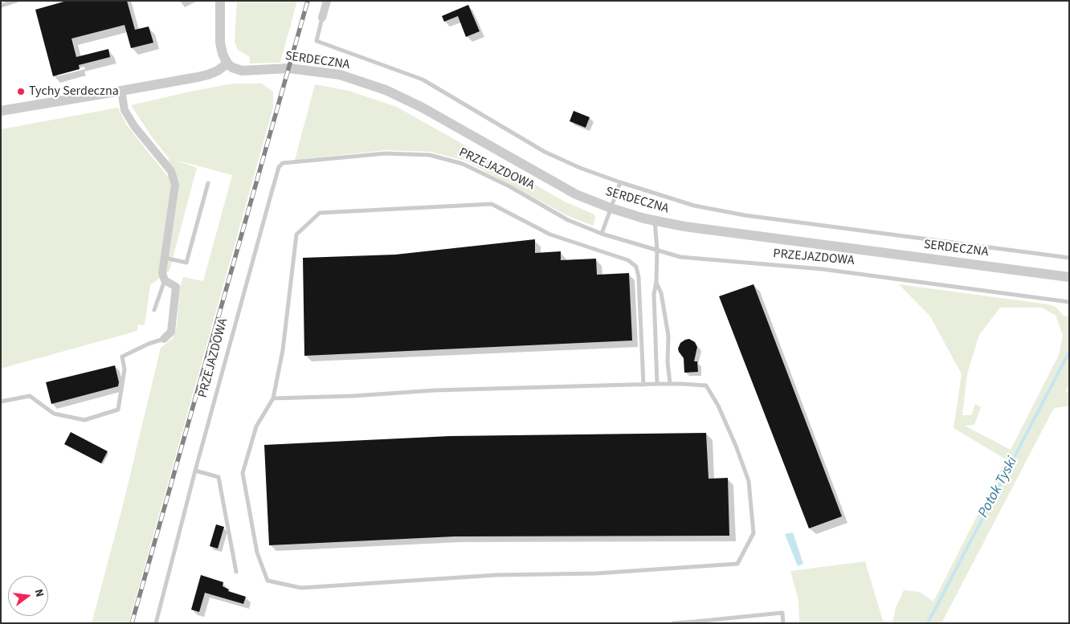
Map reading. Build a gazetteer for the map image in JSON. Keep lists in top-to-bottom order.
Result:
{
  "streets": {
    "street": ["SERDECZNA"],
    "lane": ["PRZEJAZDOWA"]
  },
  "water": ["Potok Tyski"],
  "places": ["Tychy Serdeczna"],
  "north": "right"
}
